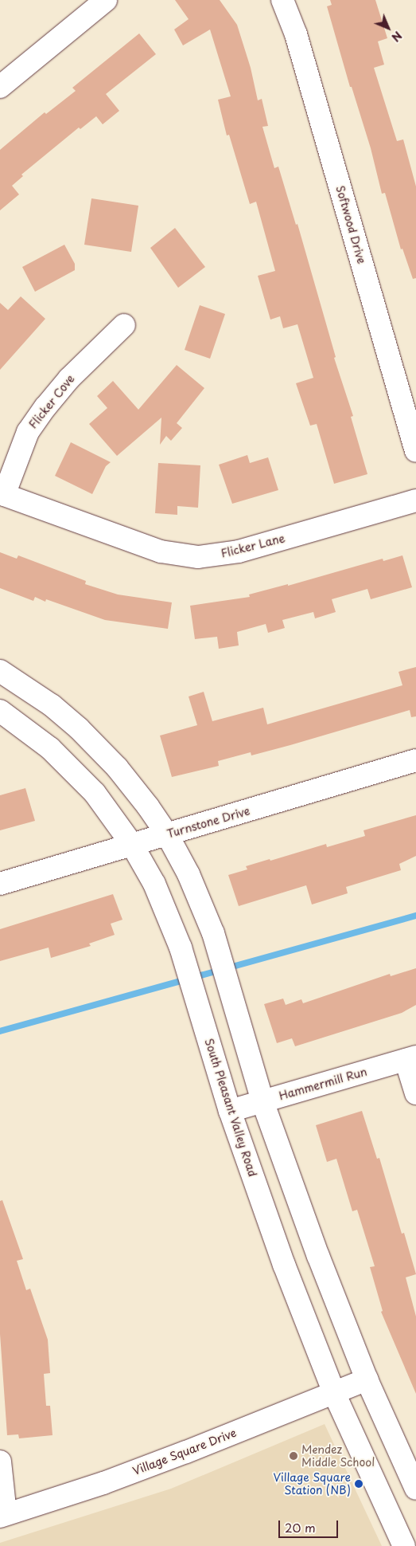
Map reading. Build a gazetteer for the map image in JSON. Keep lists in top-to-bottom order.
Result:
{
  "streets": {
    "street": [
      "Softwood Drive",
      "Flicker Cove",
      "Flicker Lane",
      "Turnstone Drive",
      "Hammermill Run",
      "South Pleasant Valley Road",
      "Village Square Drive"
    ]
  },
  "crossings": [
    ["Flicker Cove", "Flicker Lane"],
    ["Turnstone Drive", "South Pleasant Valley Road"],
    ["Hammermill Run", "South Pleasant Valley Road"],
    ["South Pleasant Valley Road", "Village Square Drive"]
  ],
  "places": ["Mendez Middle School", "Village Square Station (NB)"],
  "scale_bar": "20 m",
  "north": "bottom right"
}
